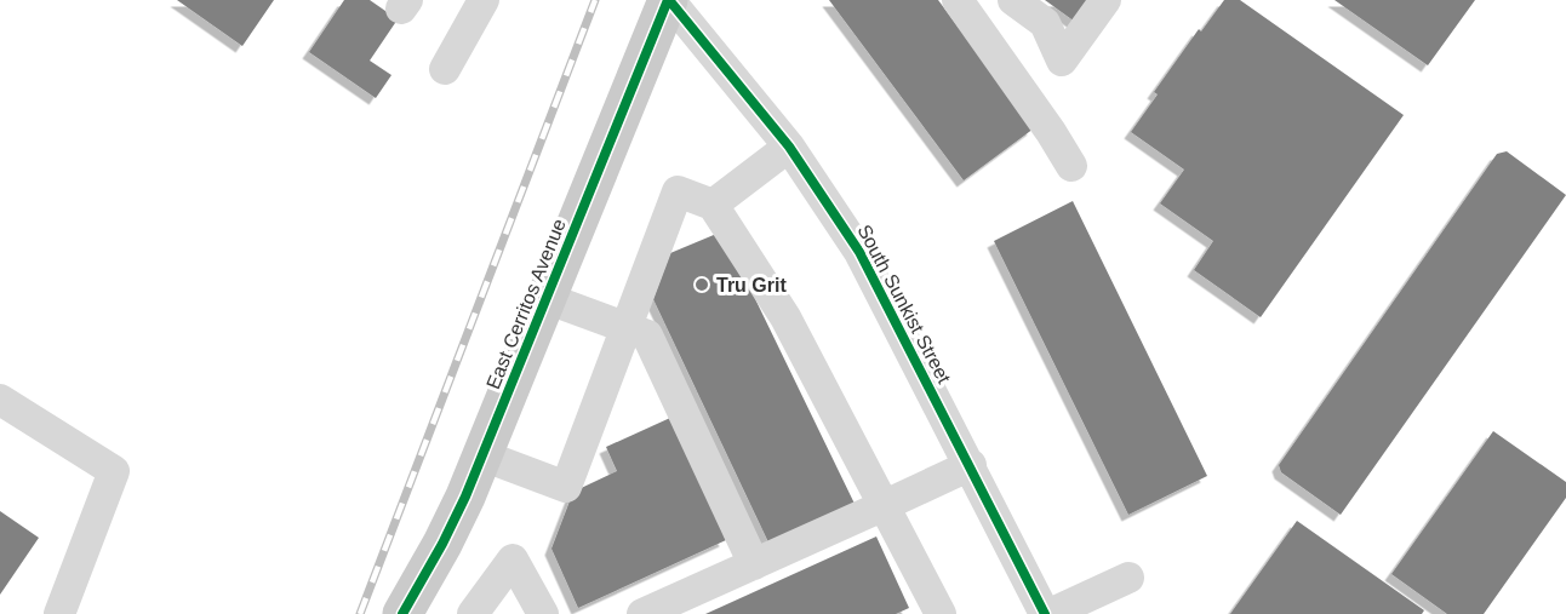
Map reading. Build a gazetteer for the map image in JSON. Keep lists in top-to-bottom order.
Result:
{
  "streets": {
    "main road": ["East Cerritos Avenue"],
    "street": ["South Sunkist Street"]
  },
  "crossings": [
    ["East Cerritos Avenue", "South Sunkist Street"]
  ],
  "places": ["Tru Grit"]
}
